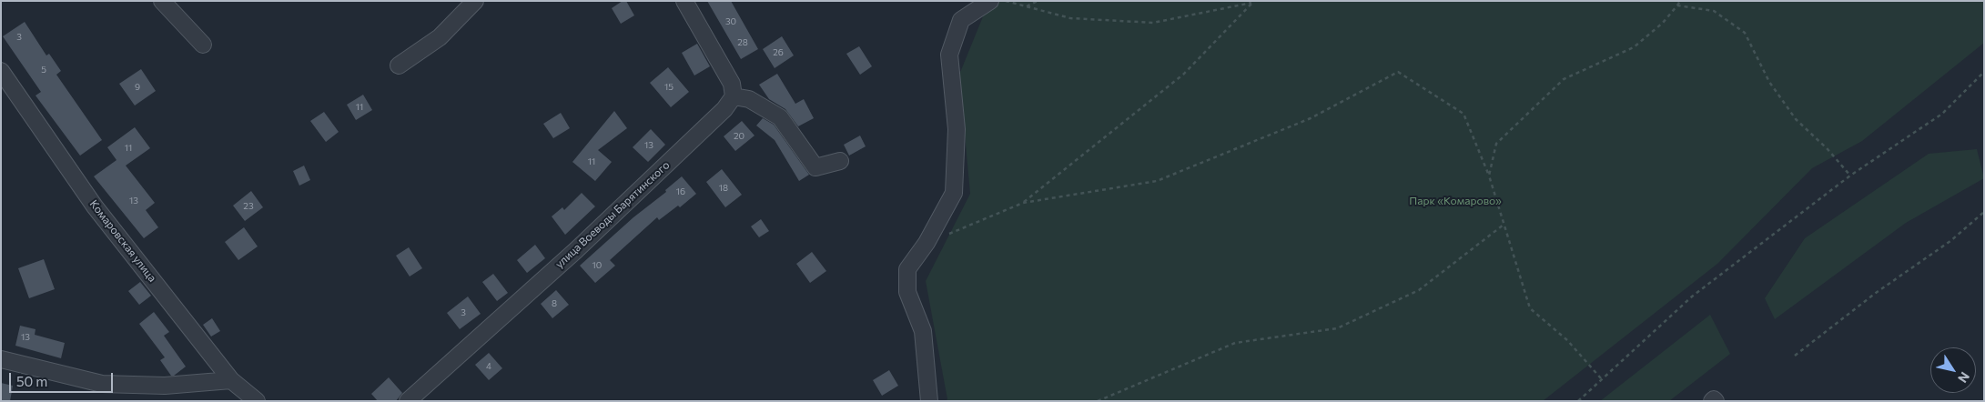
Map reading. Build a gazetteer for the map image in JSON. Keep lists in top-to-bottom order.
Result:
{
  "streets": {
    "street": ["улица Воеводы Барятинского", "Комаровская улица"]
  },
  "parks": ["Парк «Комарово»"],
  "house_numbers": [
    "30",
    "3",
    "28",
    "26",
    "5",
    "9",
    "15",
    "11",
    "20",
    "13",
    "11",
    "11",
    "18",
    "16",
    "13",
    "23",
    "10",
    "8",
    "3",
    "13",
    "4"
  ],
  "scale_bar": "50 m",
  "north": "bottom right"
}
